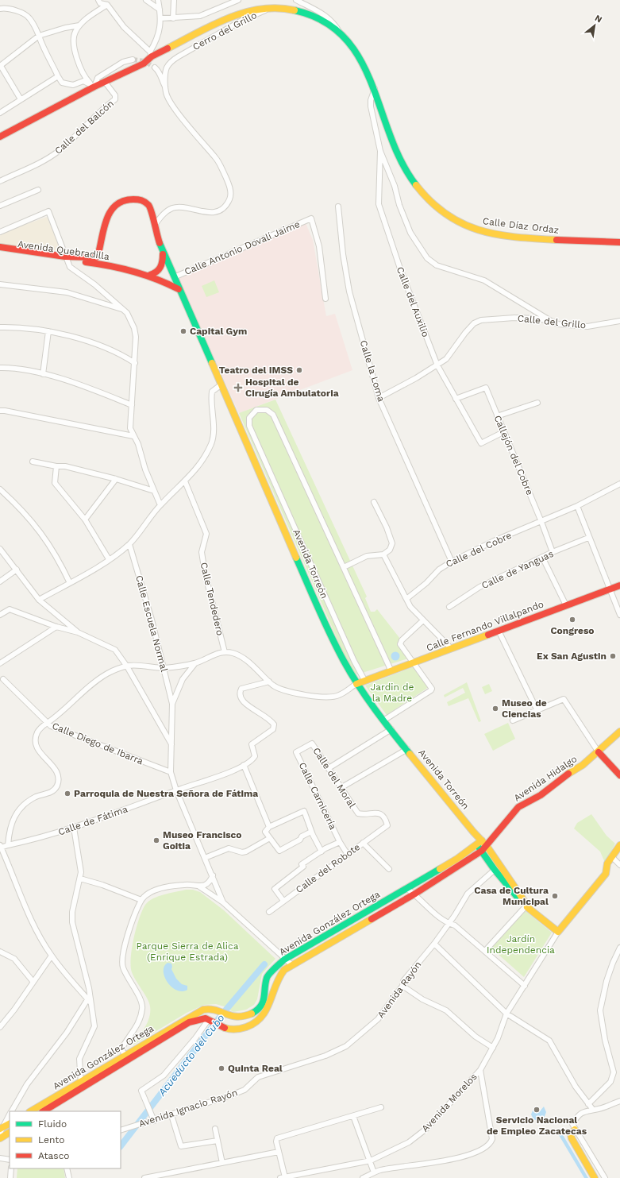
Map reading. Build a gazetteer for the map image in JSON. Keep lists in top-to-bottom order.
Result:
{
  "streets": {
    "street": [
      "Cerro del Grillo",
      "Calle del Balcón",
      "Calle Díaz Ordaz",
      "Calle Antonio Dovalí Jaime",
      "Avenida Quebradilla",
      "Calle del Auxilio",
      "Calle del Grillo",
      "Calle la Loma",
      "Callejón del Cobre",
      "Calle del Cobre",
      "Avenida Torreón",
      "Calle de Yanguas",
      "Calle Tendedero",
      "Calle Escuela Normal",
      "Calle Fernando Villalpando",
      "Calle Diego de Ibarra",
      "Calle del Moral",
      "Avenida Hidalgo",
      "Calle Carnicería",
      "Calle de Fátima",
      "Calle del Robote",
      "Avenida González Ortega",
      "Avenida Rayón",
      "Avenida Morelos",
      "Avenida Ignacio Rayón"
    ]
  },
  "crossings": [
    ["Cerro del Grillo", "Calle Díaz Ordaz"],
    ["Calle del Balcón", "Calle Díaz Ordaz"],
    ["Calle Antonio Dovalí Jaime", "Avenida Torreón"],
    ["Avenida Quebradilla", "Avenida Torreón"],
    ["Calle del Auxilio", "Calle del Grillo"],
    ["Calle del Auxilio", "Callejón del Cobre"],
    ["Calle del Grillo", "Calle la Loma"],
    ["Calle la Loma", "Calle del Cobre"],
    ["Callejón del Cobre", "Calle del Cobre"],
    ["Callejón del Cobre", "Calle de Yanguas"],
    ["Avenida Torreón", "Calle Fernando Villalpando"],
    ["Avenida Torreón", "Avenida Hidalgo"],
    ["Avenida Torreón", "Avenida González Ortega"],
    ["Calle del Moral", "Calle Carnicería"],
    ["Calle del Moral", "Calle del Robote"],
    ["Avenida Hidalgo", "Avenida González Ortega"],
    ["Calle Carnicería", "Calle del Robote"],
    ["Avenida Rayón", "Avenida Ignacio Rayón"]
  ],
  "water": ["Acueducto del Cubo"],
  "parks": ["Jardin de la Madre", "Jardín Independencia", "Parque Sierra de Alica (Enrique Estrada)"],
  "places": {
    "other": [
      "Capital Gym",
      "Teatro del IMSS",
      "Congreso",
      "Ex San Agustin",
      "Museo de Ciencias",
      "Parroquia de Nuestra Señora de Fátima",
      "Museo Francisco Goitia",
      "Casa de Cultura Municipal",
      "Quinta Real",
      "Servicio Nacional de Empleo Zacatecas"
    ],
    "health": ["Hospital de Cirugía Ambulatoria"]
  },
  "legend": ["Fluido", "Lento", "Atasco"],
  "north": "top right"
}
